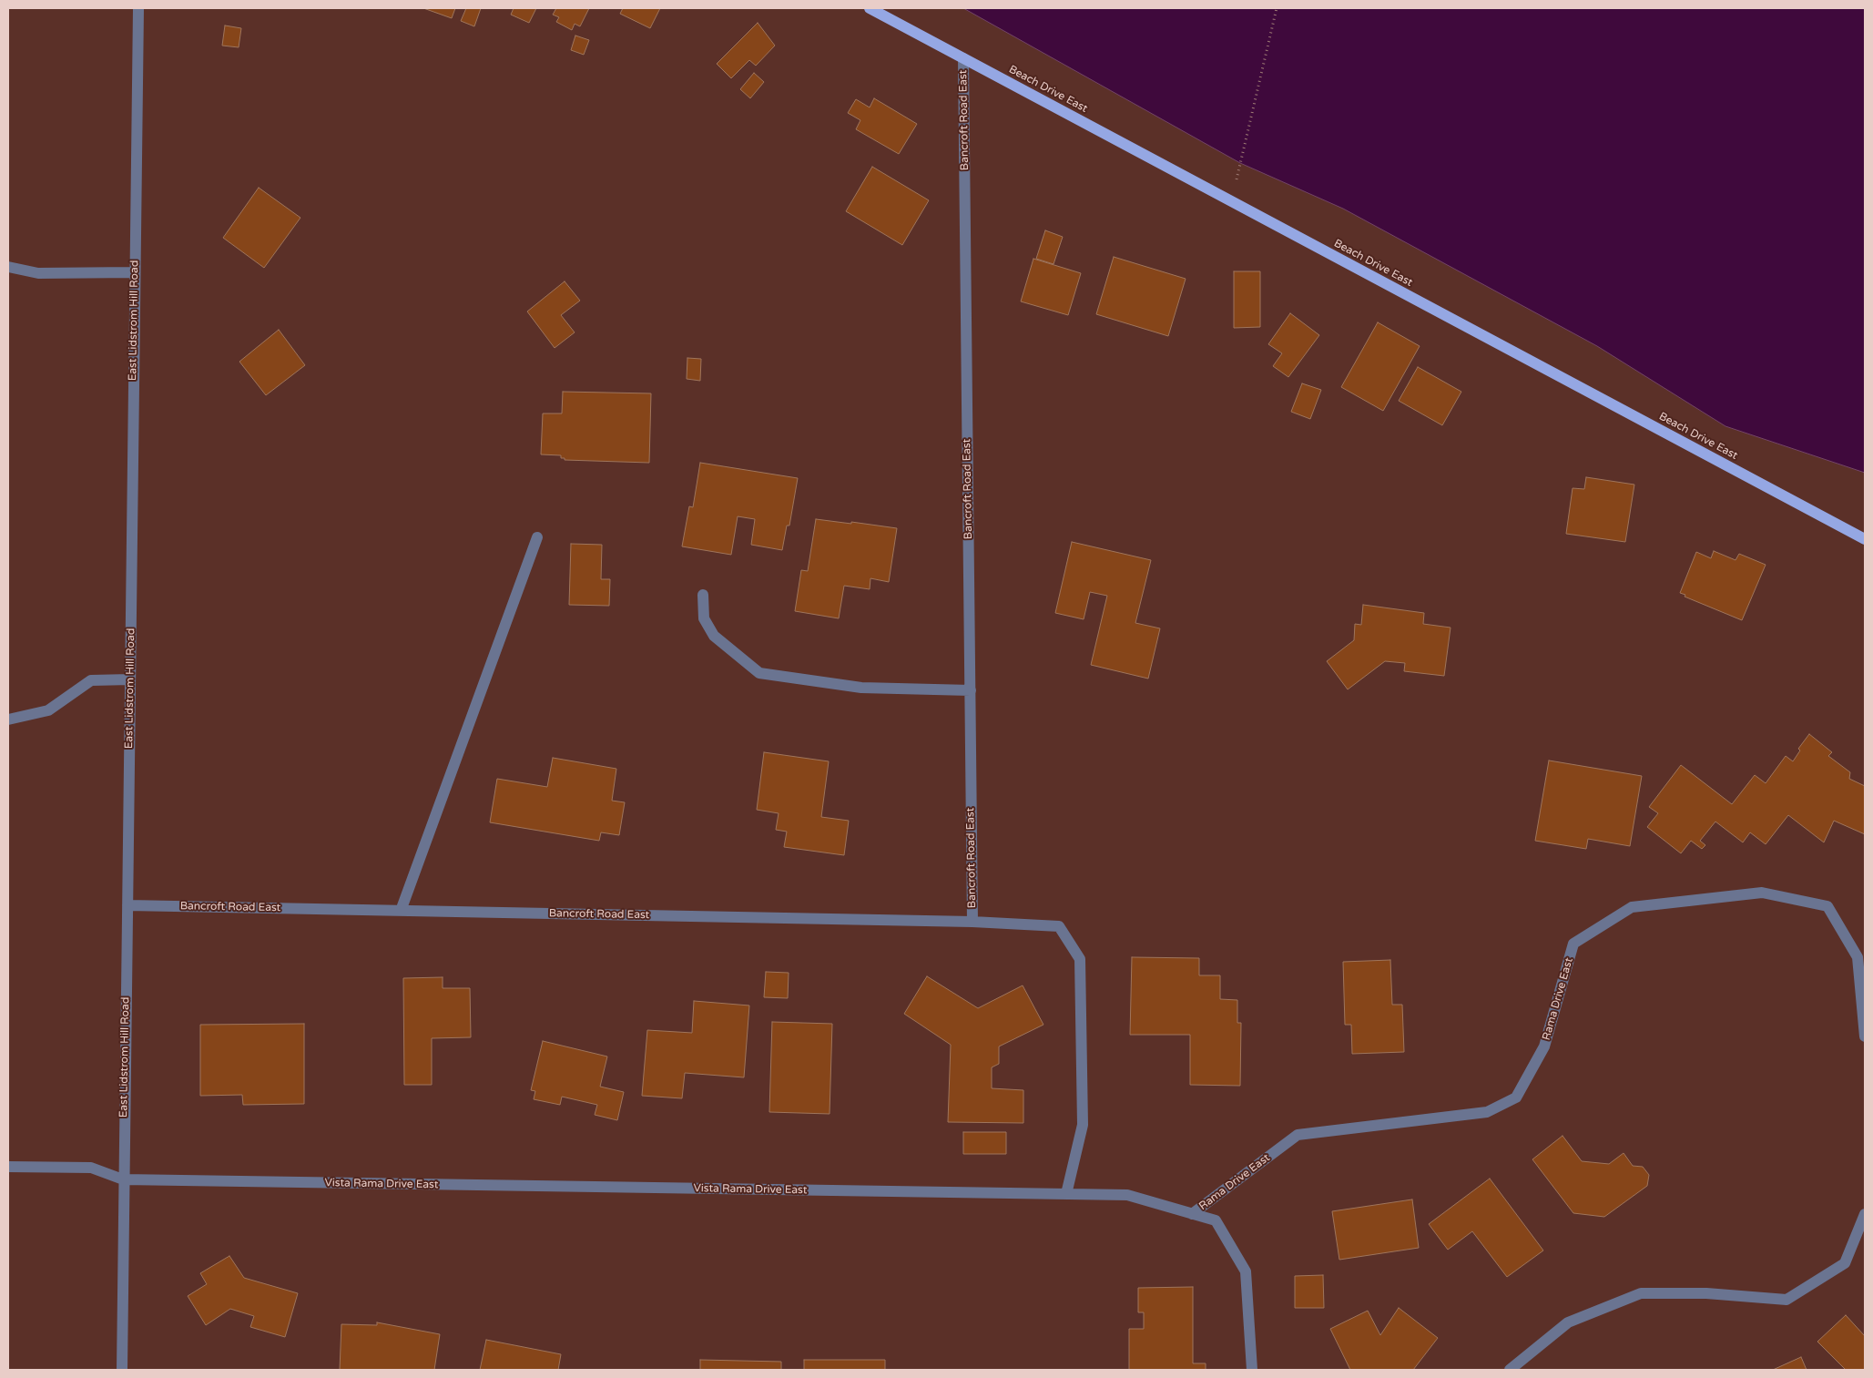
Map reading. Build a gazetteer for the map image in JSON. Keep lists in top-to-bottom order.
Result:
{
  "streets": {
    "main road": ["Beach Drive East"],
    "street": [
      "Bancroft Road East",
      "East Lidstrom Hill Road",
      "Rama Drive East",
      "Vista Rama Drive East"
    ]
  },
  "crossings": [
    ["Beach Drive East", "Bancroft Road East"],
    ["Bancroft Road East", "East Lidstrom Hill Road"],
    ["East Lidstrom Hill Road", "Vista Rama Drive East"],
    ["Rama Drive East", "Vista Rama Drive East"]
  ]
}
